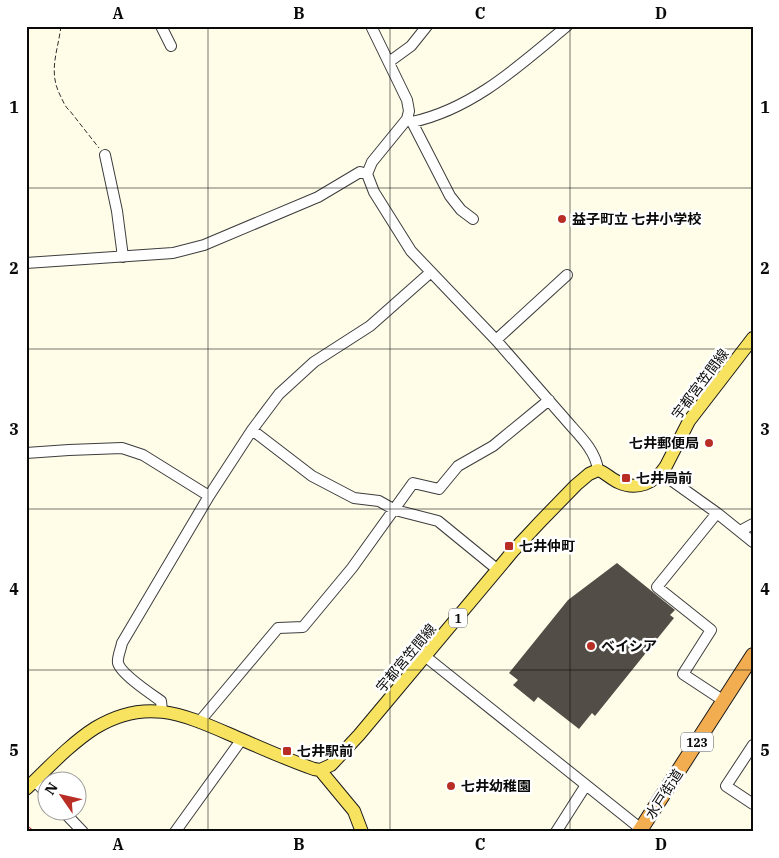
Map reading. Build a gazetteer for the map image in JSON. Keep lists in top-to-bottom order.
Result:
{
  "streets": {
    "highway": ["123", "水戸街道"],
    "main road": ["宇都宮笠間線", "1"]
  },
  "places": {
    "other": [
      "益子町立 七井小学校",
      "七井郵便局",
      "ベイシア",
      "七井幼稚園"
    ],
    "transit": ["七井局前", "七井仲町", "七井駅前"]
  },
  "north": "top left",
  "grid": {
    "columns": [
      "A",
      "B",
      "C",
      "D"
    ],
    "rows": [
      "1",
      "2",
      "3",
      "4",
      "5"
    ]
  }
}
